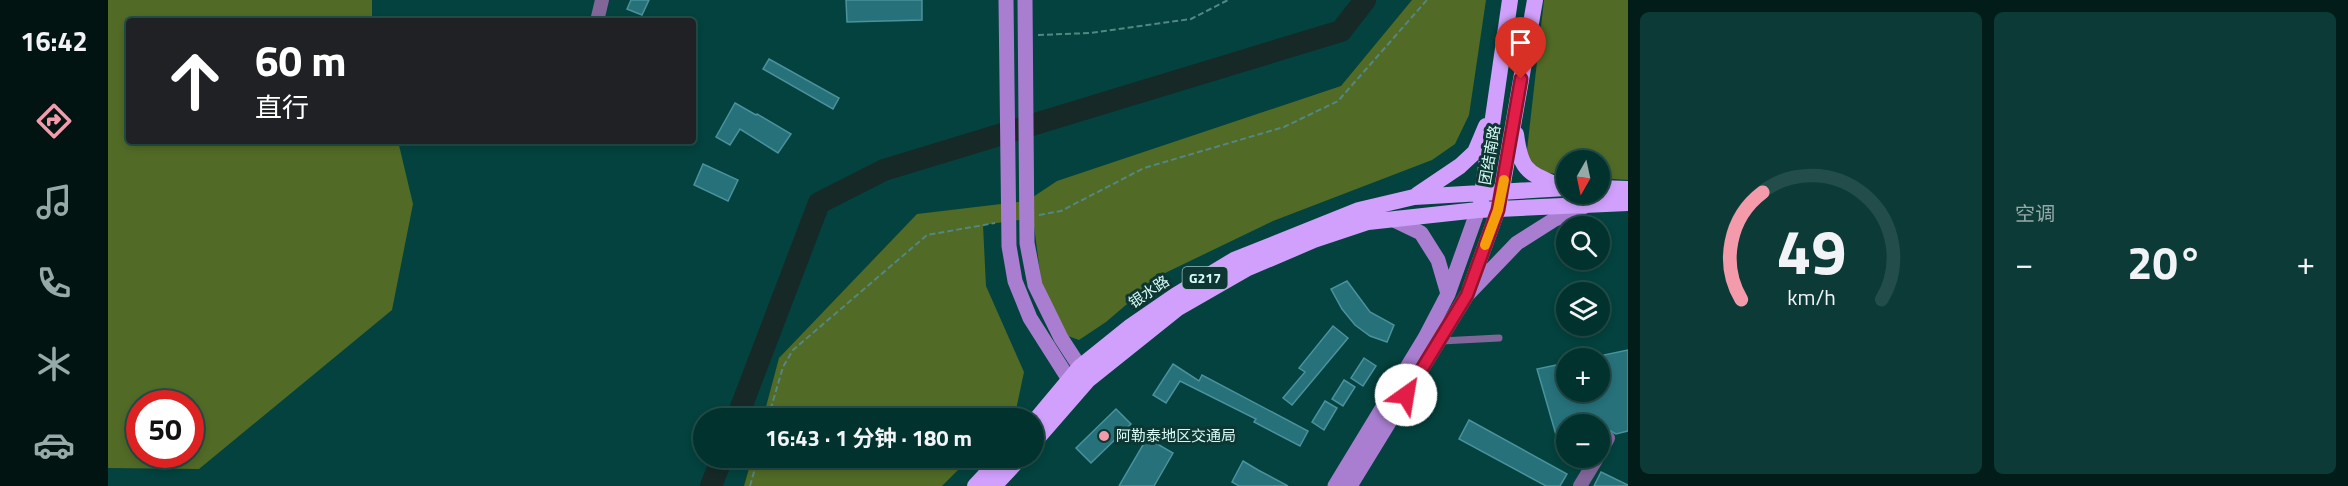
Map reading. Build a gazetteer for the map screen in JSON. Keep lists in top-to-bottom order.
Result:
{
  "streets": {
    "highway": ["团结南路", "G217", "银水路"]
  },
  "crossings": [
    ["团结南路", "G217"],
    ["G217", "银水路"]
  ],
  "places": ["阿勒泰地区交通局"],
  "north": "bottom",
  "page": {
    "tabs": "16:42",
    "tile": "空调",
    "turn": ["60 m", "直行"],
    "map_buttons": ["+", "−"],
    "heat": ["−", "20°", "+"],
    "limit": "50",
    "trip": "16:43 · 1 分钟 · 180 m",
    "gauge": ["49", "km/h"]
  }
}
